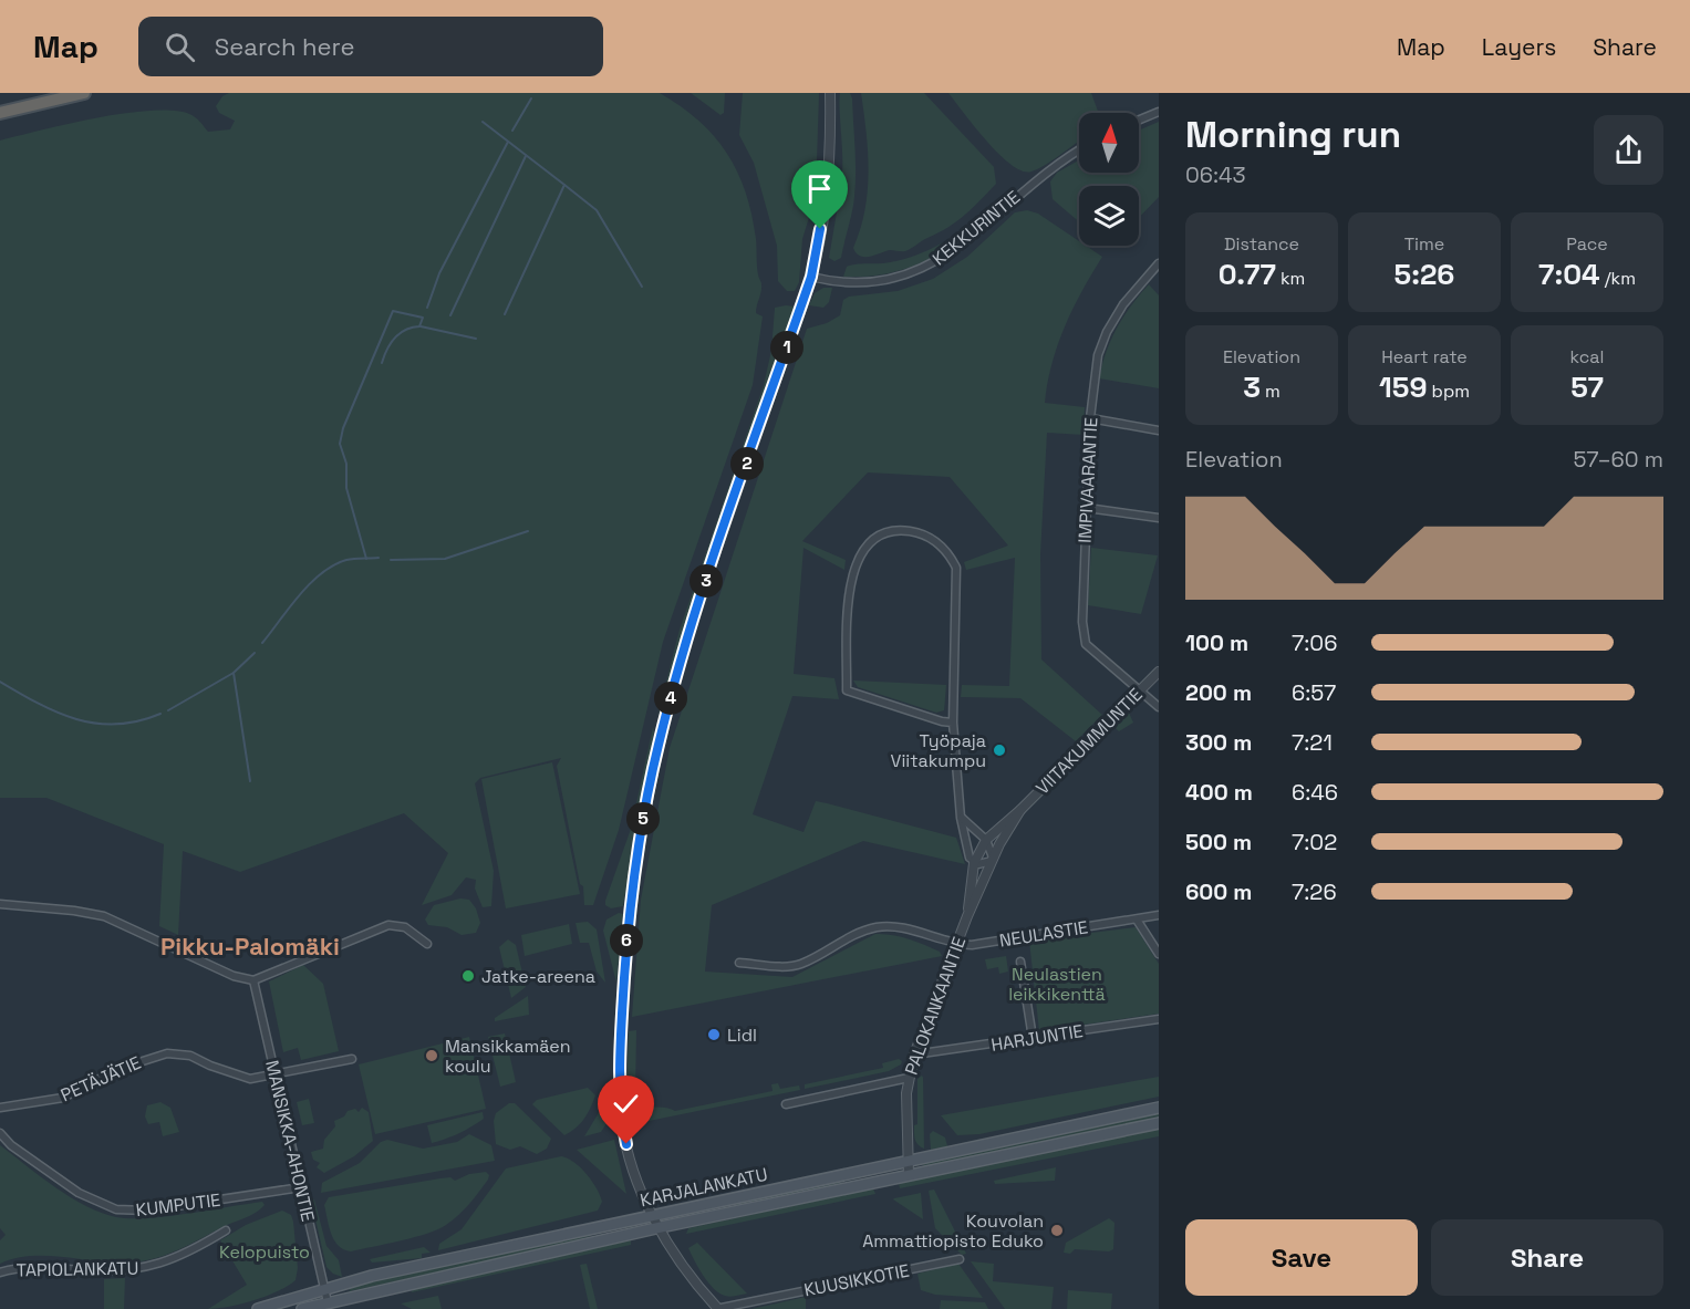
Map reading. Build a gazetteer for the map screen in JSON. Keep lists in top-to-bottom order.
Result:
{
  "streets": {
    "main road": ["KARJALANKATU"],
    "street": [
      "KEKKURINTIE",
      "IMPIVAARANTIE",
      "VIITAKUMMUNTIE",
      "NEULASTIE",
      "PALOKANKAANTIE",
      "HARJUNTIE",
      "PETÄJÄTIE",
      "MANSIKKA-AHONTIE",
      "KUMPUTIE",
      "TAPIOLANKATU",
      "KUUSIKKOTIE"
    ]
  },
  "crossings": [
    ["IMPIVAARANTIE", "VIITAKUMMUNTIE"],
    ["VIITAKUMMUNTIE", "PALOKANKAANTIE"],
    ["NEULASTIE", "PALOKANKAANTIE"],
    ["PALOKANKAANTIE", "HARJUNTIE"],
    ["PALOKANKAANTIE", "KARJALANKATU"],
    ["PETÄJÄTIE", "MANSIKKA-AHONTIE"],
    ["MANSIKKA-AHONTIE", "KARJALANKATU"],
    ["MANSIKKA-AHONTIE", "KUMPUTIE"]
  ],
  "districts": ["Pikku-Palomäki"],
  "parks": ["Neulastien leikkikenttä", "Kelopuisto"],
  "places": [
    "Työpaja Viitakumpu",
    "Jatke-areena",
    "Lidl",
    "Mansikkamäen koulu",
    "Kouvolan Ammattiopisto Eduko"
  ],
  "north": "top",
  "page": {
    "header": "Map",
    "search": "Search here",
    "nav": ["Map", "Layers", "Share"],
    "heading": ["Morning run", "06:43"],
    "stats": [
      ["Distance", "0.77 km"],
      ["Time", "5:26"],
      ["Pace", "7:04 /km"],
      ["Elevation", "3 m"],
      ["Heart rate", "159 bpm"],
      ["kcal", "57"]
    ],
    "pins": [
      "1",
      "2",
      "3",
      "4",
      "5",
      "6"
    ],
    "chart": ["Elevation", "57–60 m"],
    "list": [
      {
        "name": "100 m",
        "note": "7:06"
      },
      {
        "name": "200 m",
        "note": "6:57"
      },
      {
        "name": "300 m",
        "note": "7:21"
      },
      {
        "name": "400 m",
        "note": "6:46"
      },
      {
        "name": "500 m",
        "note": "7:02"
      },
      {
        "name": "600 m",
        "note": "7:26"
      }
    ],
    "buttons": ["Save", "Share"]
  }
}
